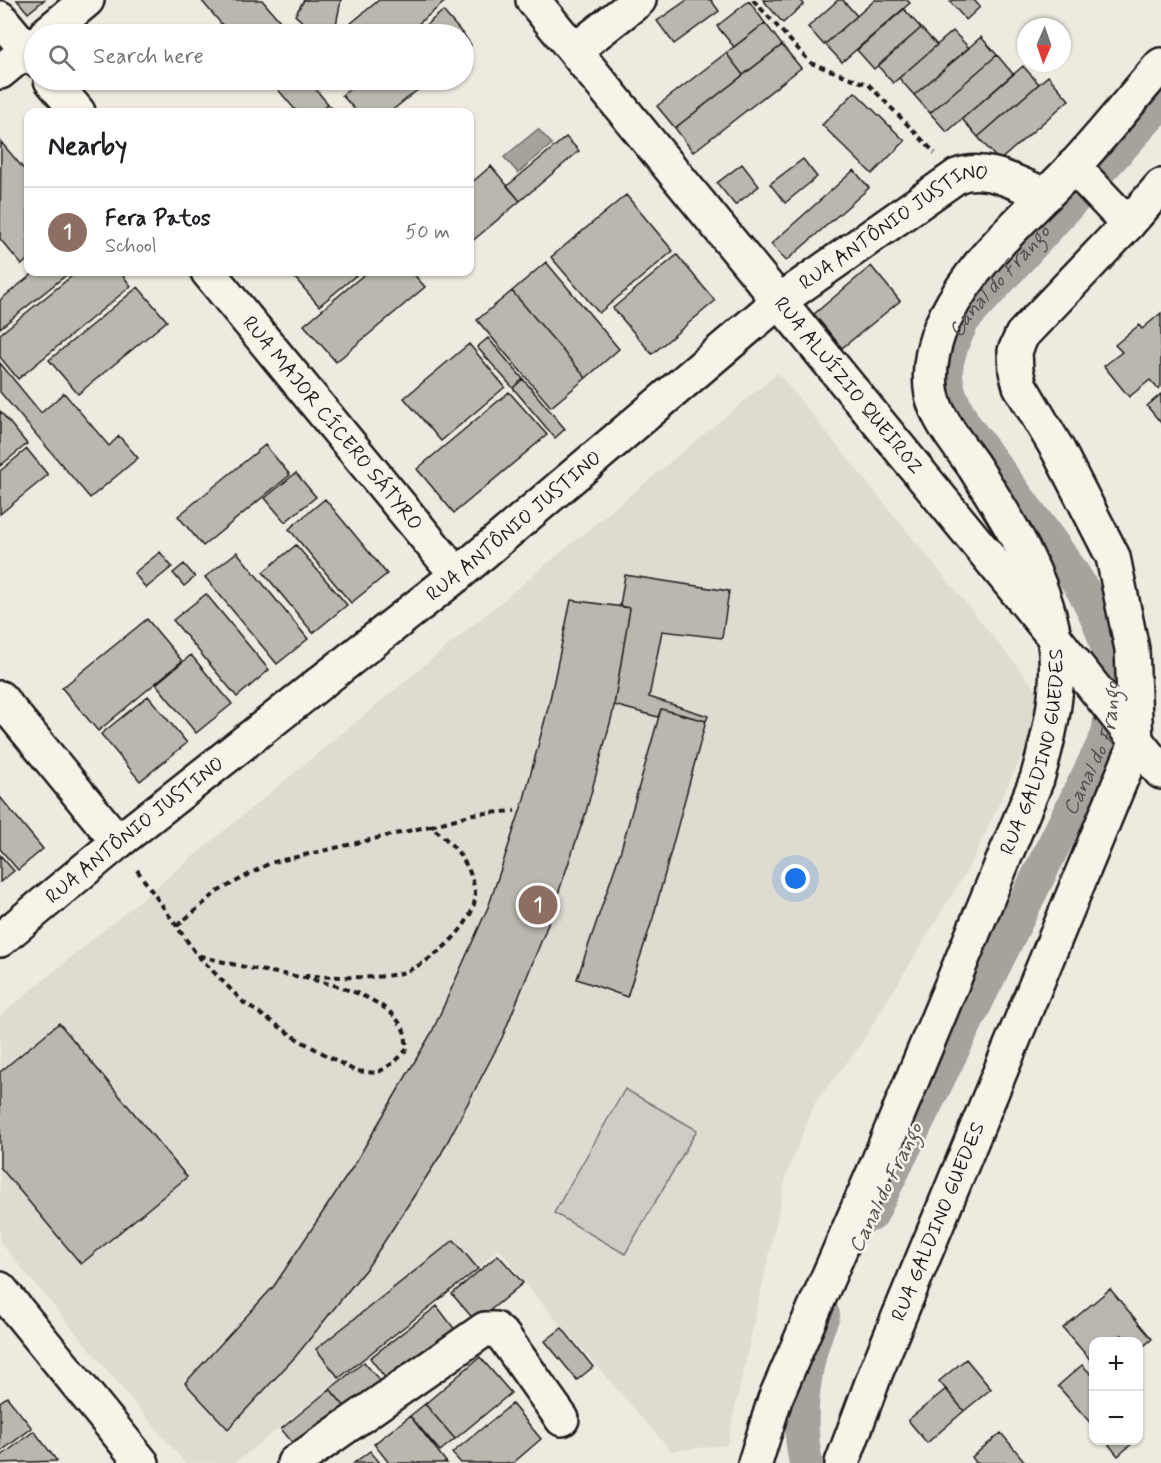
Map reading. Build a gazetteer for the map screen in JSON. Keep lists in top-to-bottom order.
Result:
{
  "streets": {
    "street": [
      "RUA ANTÔNIO JUSTINO",
      "RUA ALUÍZIO QUEIROZ",
      "RUA MAJOR CÍCERO SÁTYRO",
      "RUA GALDINO GUEDES"
    ]
  },
  "crossings": [
    ["RUA ANTÔNIO JUSTINO", "RUA ALUÍZIO QUEIROZ"],
    ["RUA ANTÔNIO JUSTINO", "RUA MAJOR CÍCERO SÁTYRO"],
    ["RUA ANTÔNIO JUSTINO", "RUA GALDINO GUEDES"],
    ["RUA ALUÍZIO QUEIROZ", "RUA GALDINO GUEDES"]
  ],
  "water": ["Canal do Frango"],
  "north": "bottom",
  "page": {
    "search": "Search here",
    "heading": "Nearby",
    "list": [
      {
        "mark": "1",
        "name": "Fera Patos",
        "note": "School",
        "value": "50 m"
      }
    ],
    "pins": "1",
    "map_buttons": ["+", "−"]
  }
}
